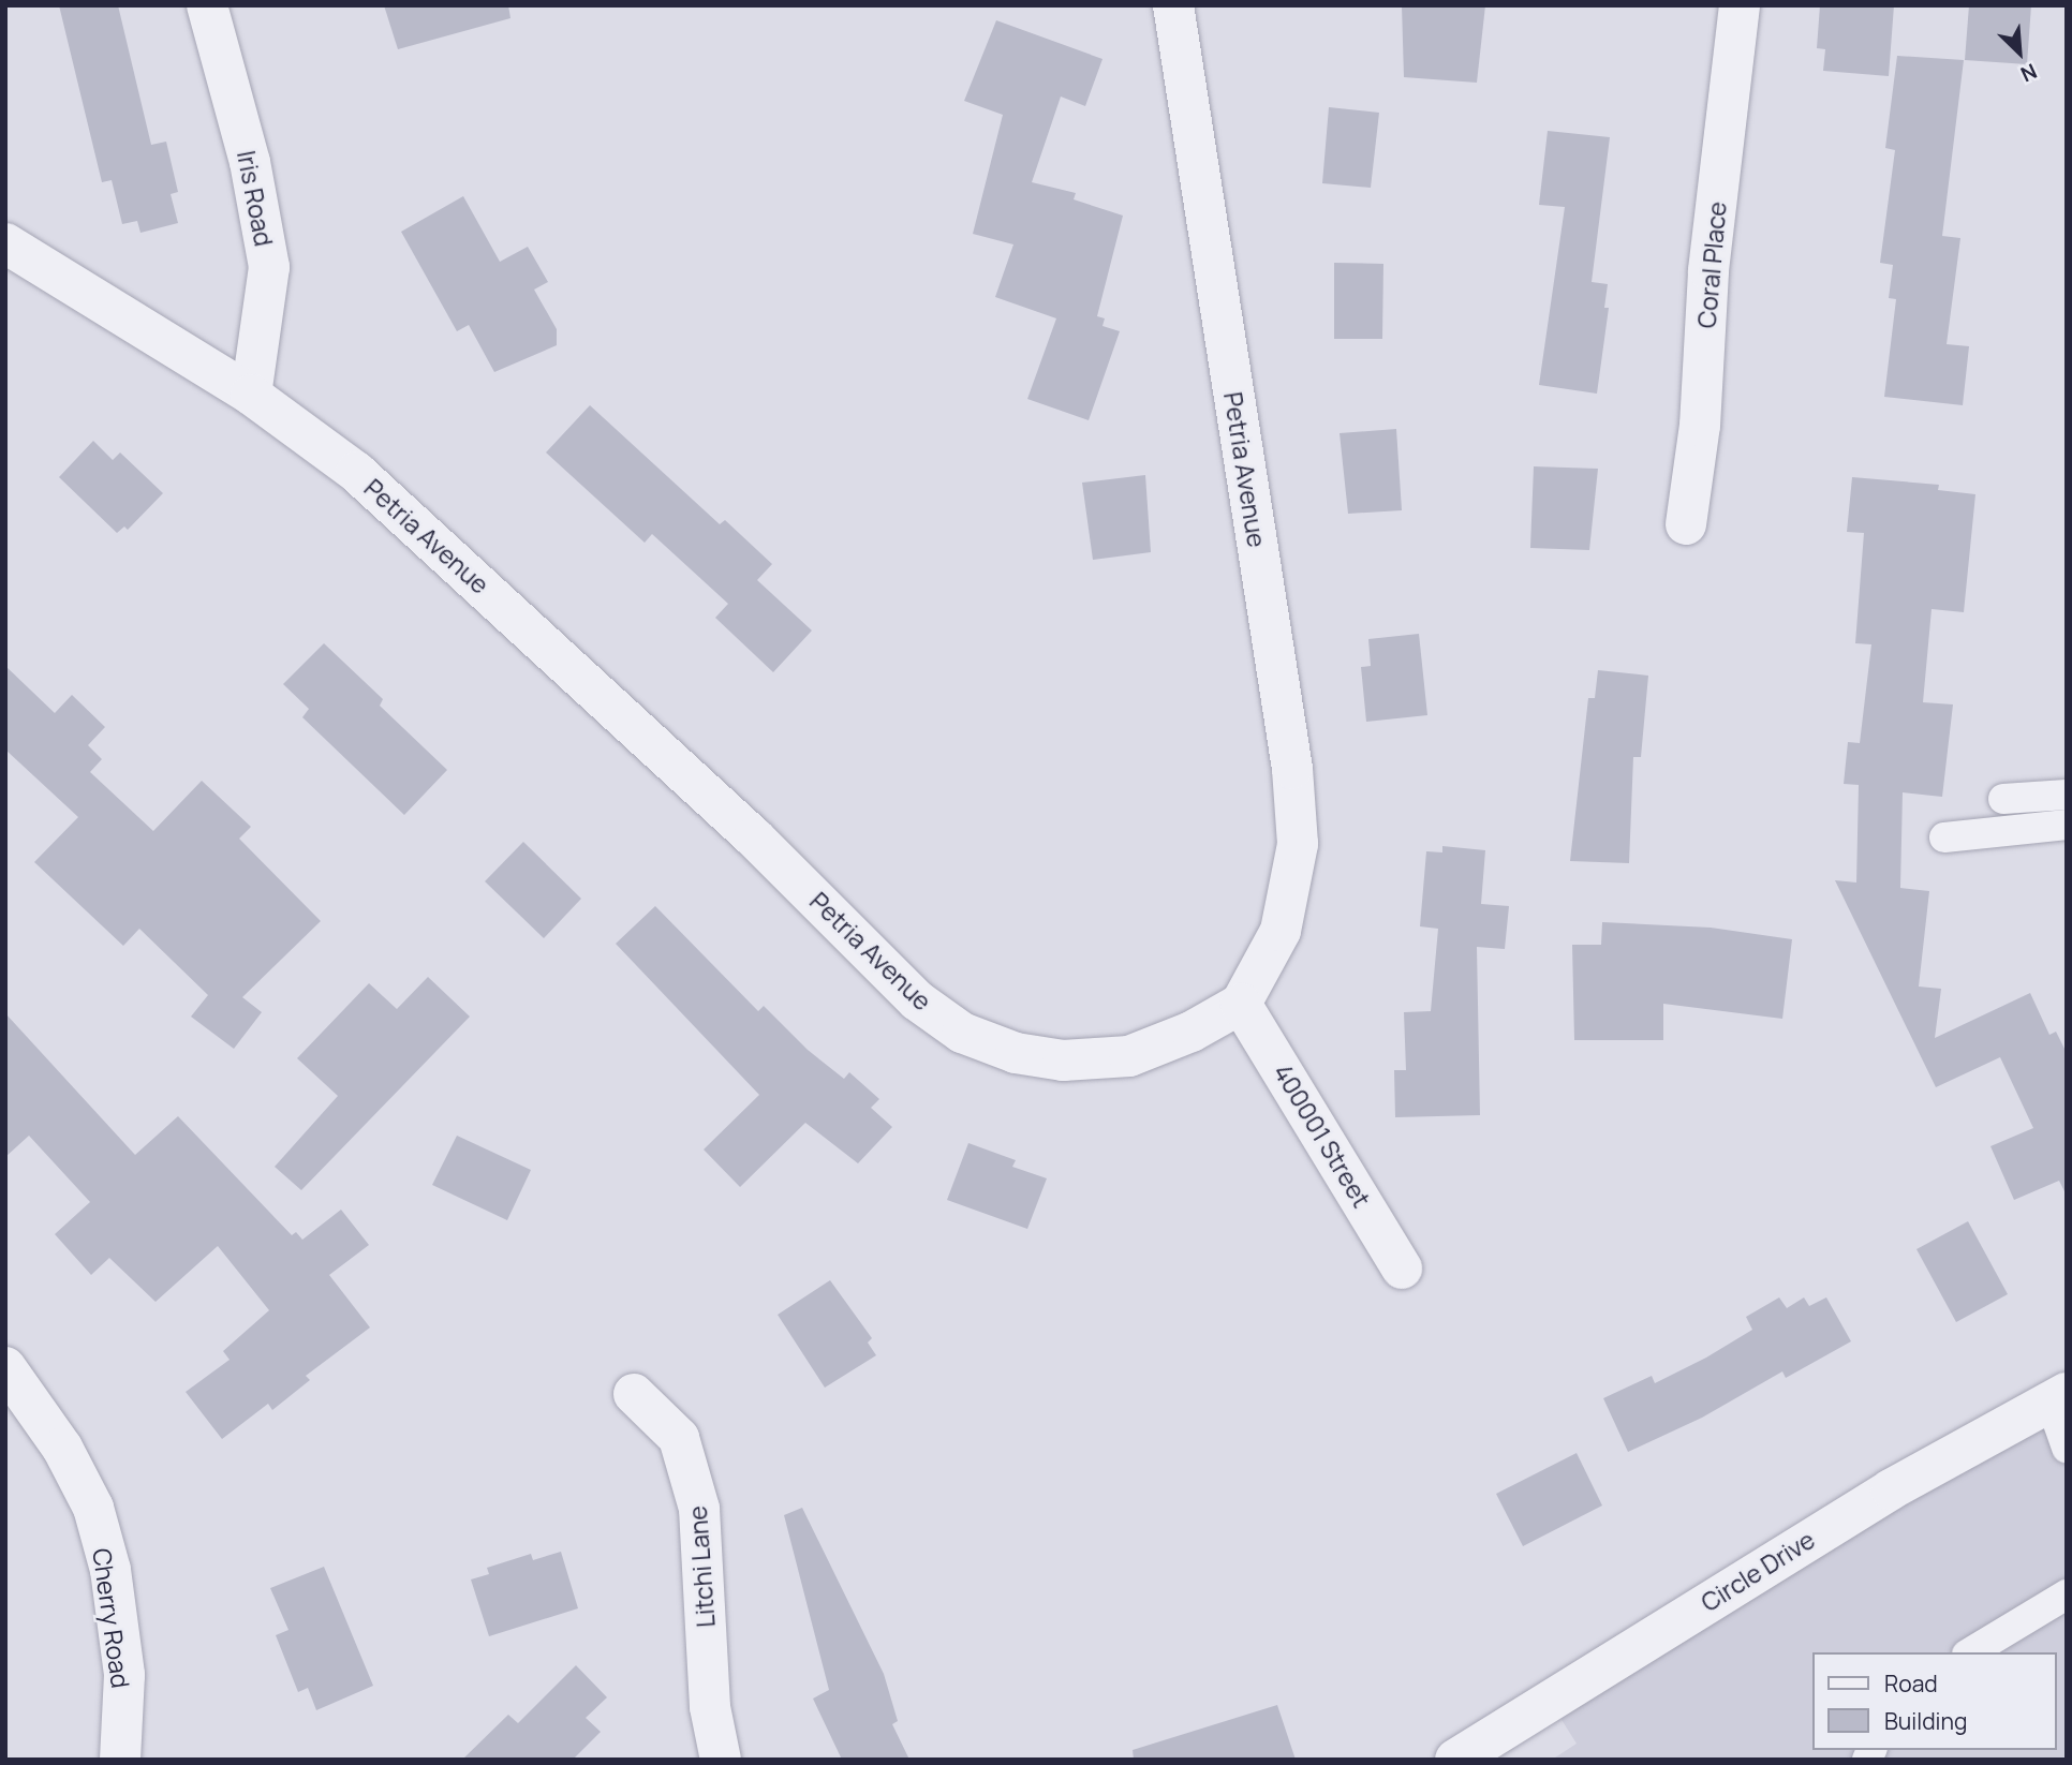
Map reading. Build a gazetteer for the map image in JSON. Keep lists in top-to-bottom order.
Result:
{
  "streets": {
    "street": [
      "Iris Road",
      "Coral Place",
      "Petria Avenue",
      "400001 Street",
      "Litchi Lane",
      "Circle Drive",
      "Cherry Road"
    ]
  },
  "crossings": [
    ["Iris Road", "Petria Avenue"],
    ["Petria Avenue", "400001 Street"]
  ],
  "legend": ["Road", "Building"],
  "north": "bottom right"
}
